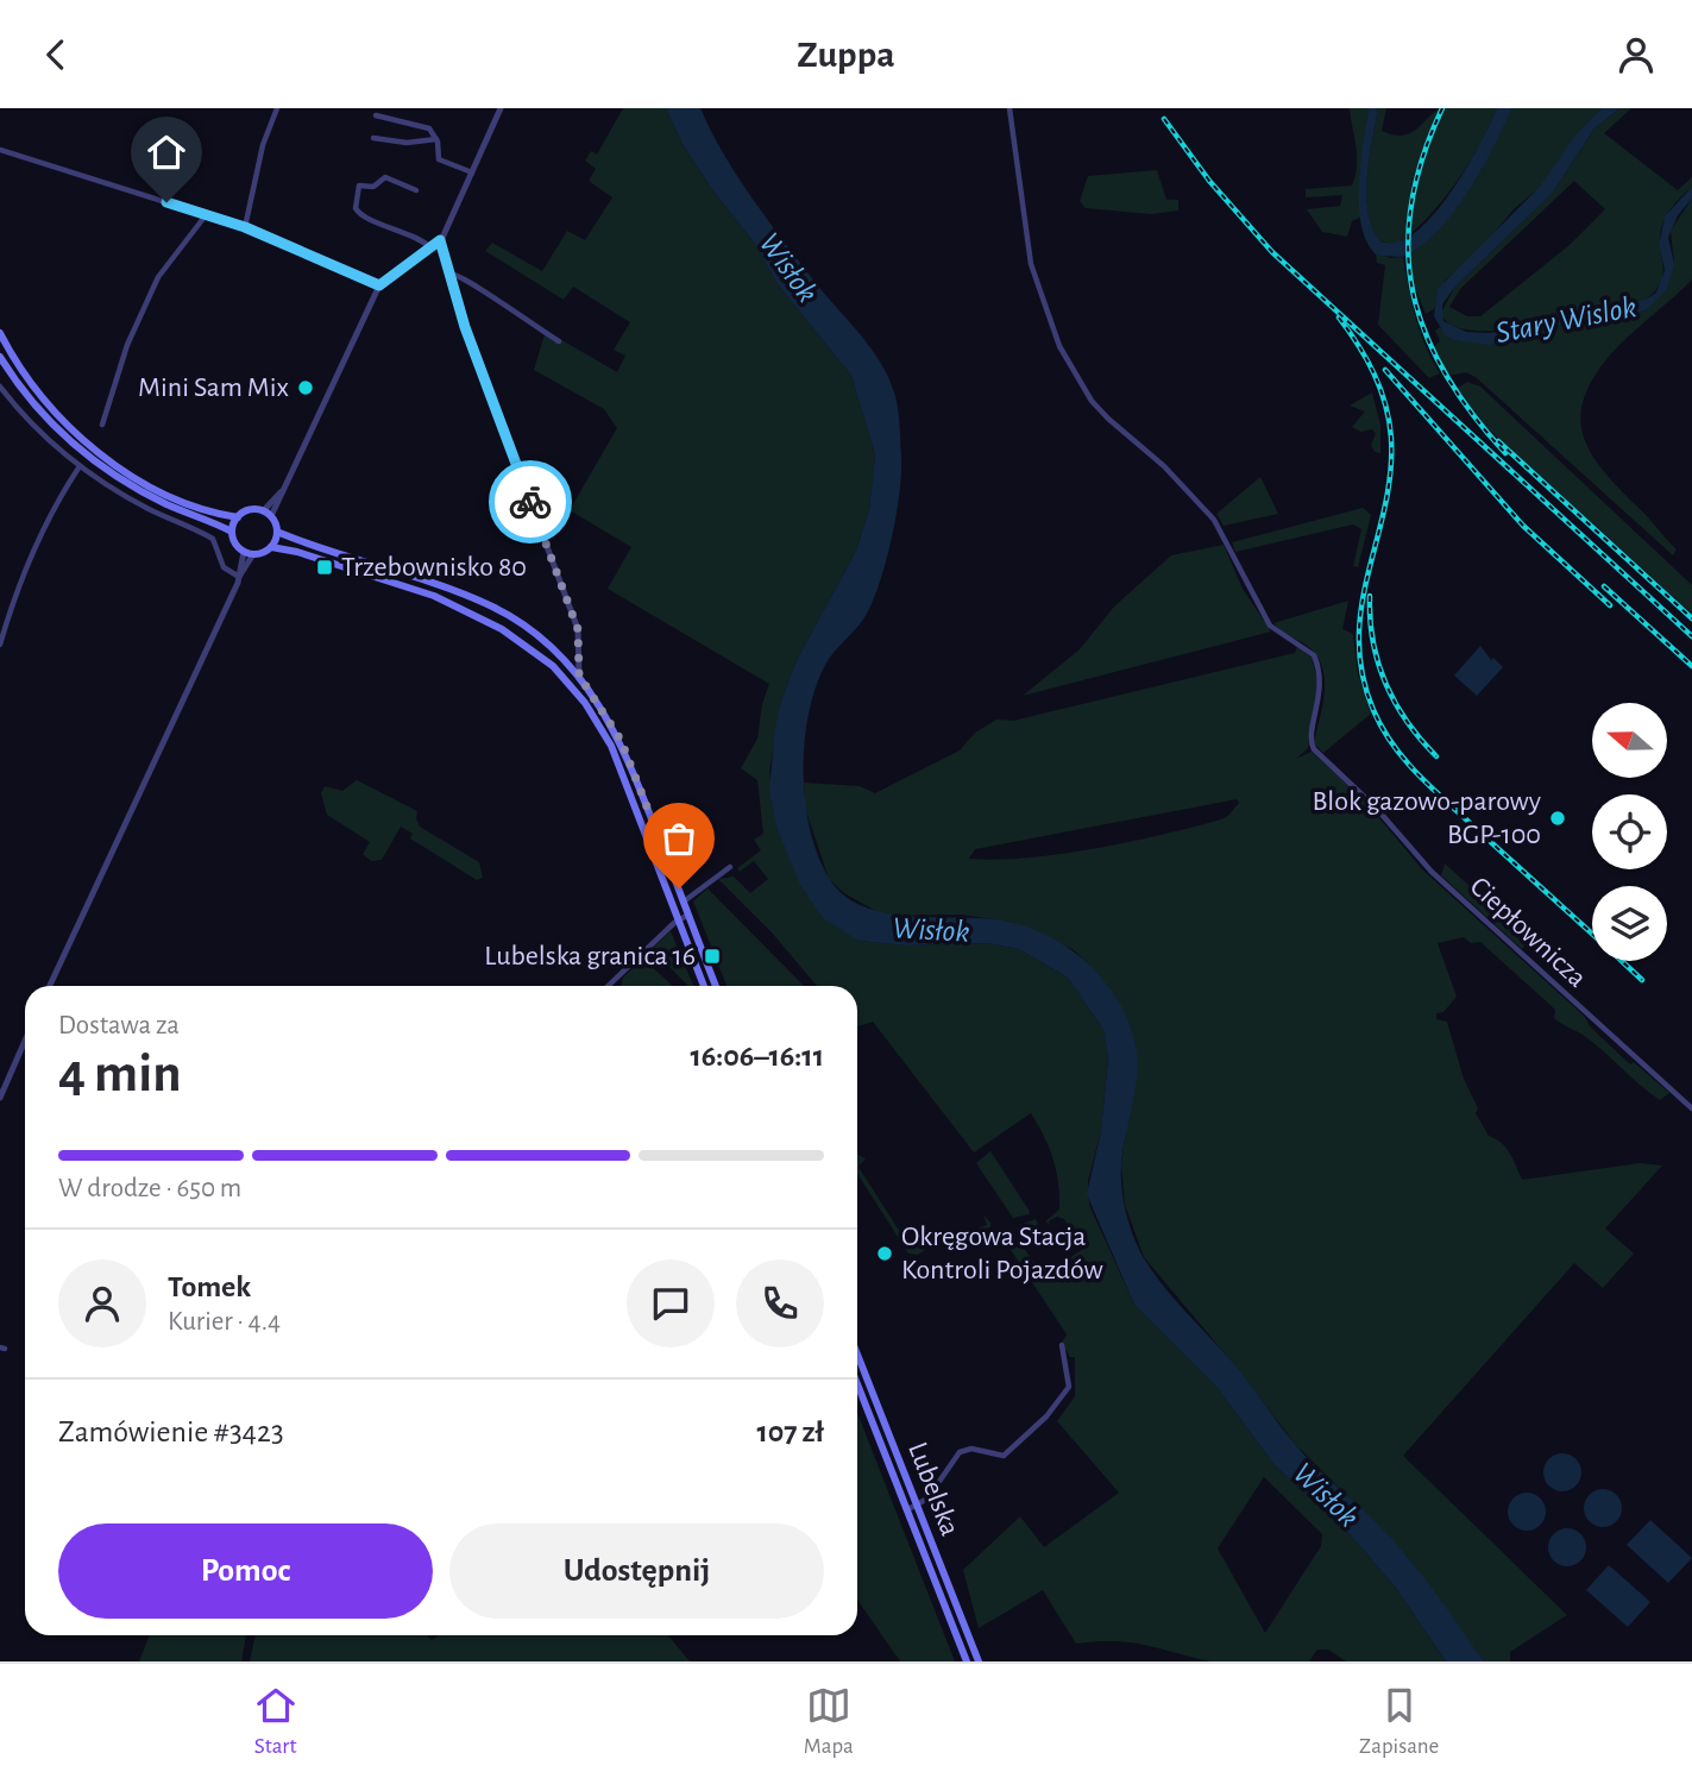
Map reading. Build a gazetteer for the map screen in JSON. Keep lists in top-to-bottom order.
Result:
{
  "streets": {
    "main road": ["Lubelska"],
    "street": ["Ciepłownicza"]
  },
  "water": ["Wisłok", "Stary Wislok"],
  "places": {
    "other": ["Mini Sam Mix", "Blok gazowo-parowy BGP-100", "Okręgowa Stacja Kontroli Pojazdów"],
    "transit": ["Trzebownisko 80", "Lubelska granica 16"]
  },
  "north": "left",
  "page": {
    "header": "Zuppa",
    "heading": ["4 min", "Dostawa za", "16:06–16:11"],
    "panel": [
      "Tomek",
      "Kurier · 4.4",
      "Zamówienie #3423",
      "107 zł"
    ],
    "bar": "W drodze · 650 m",
    "buttons": ["Pomoc", "Udostępnij"],
    "tabs": ["Start", "Mapa", "Zapisane"]
  }
}
